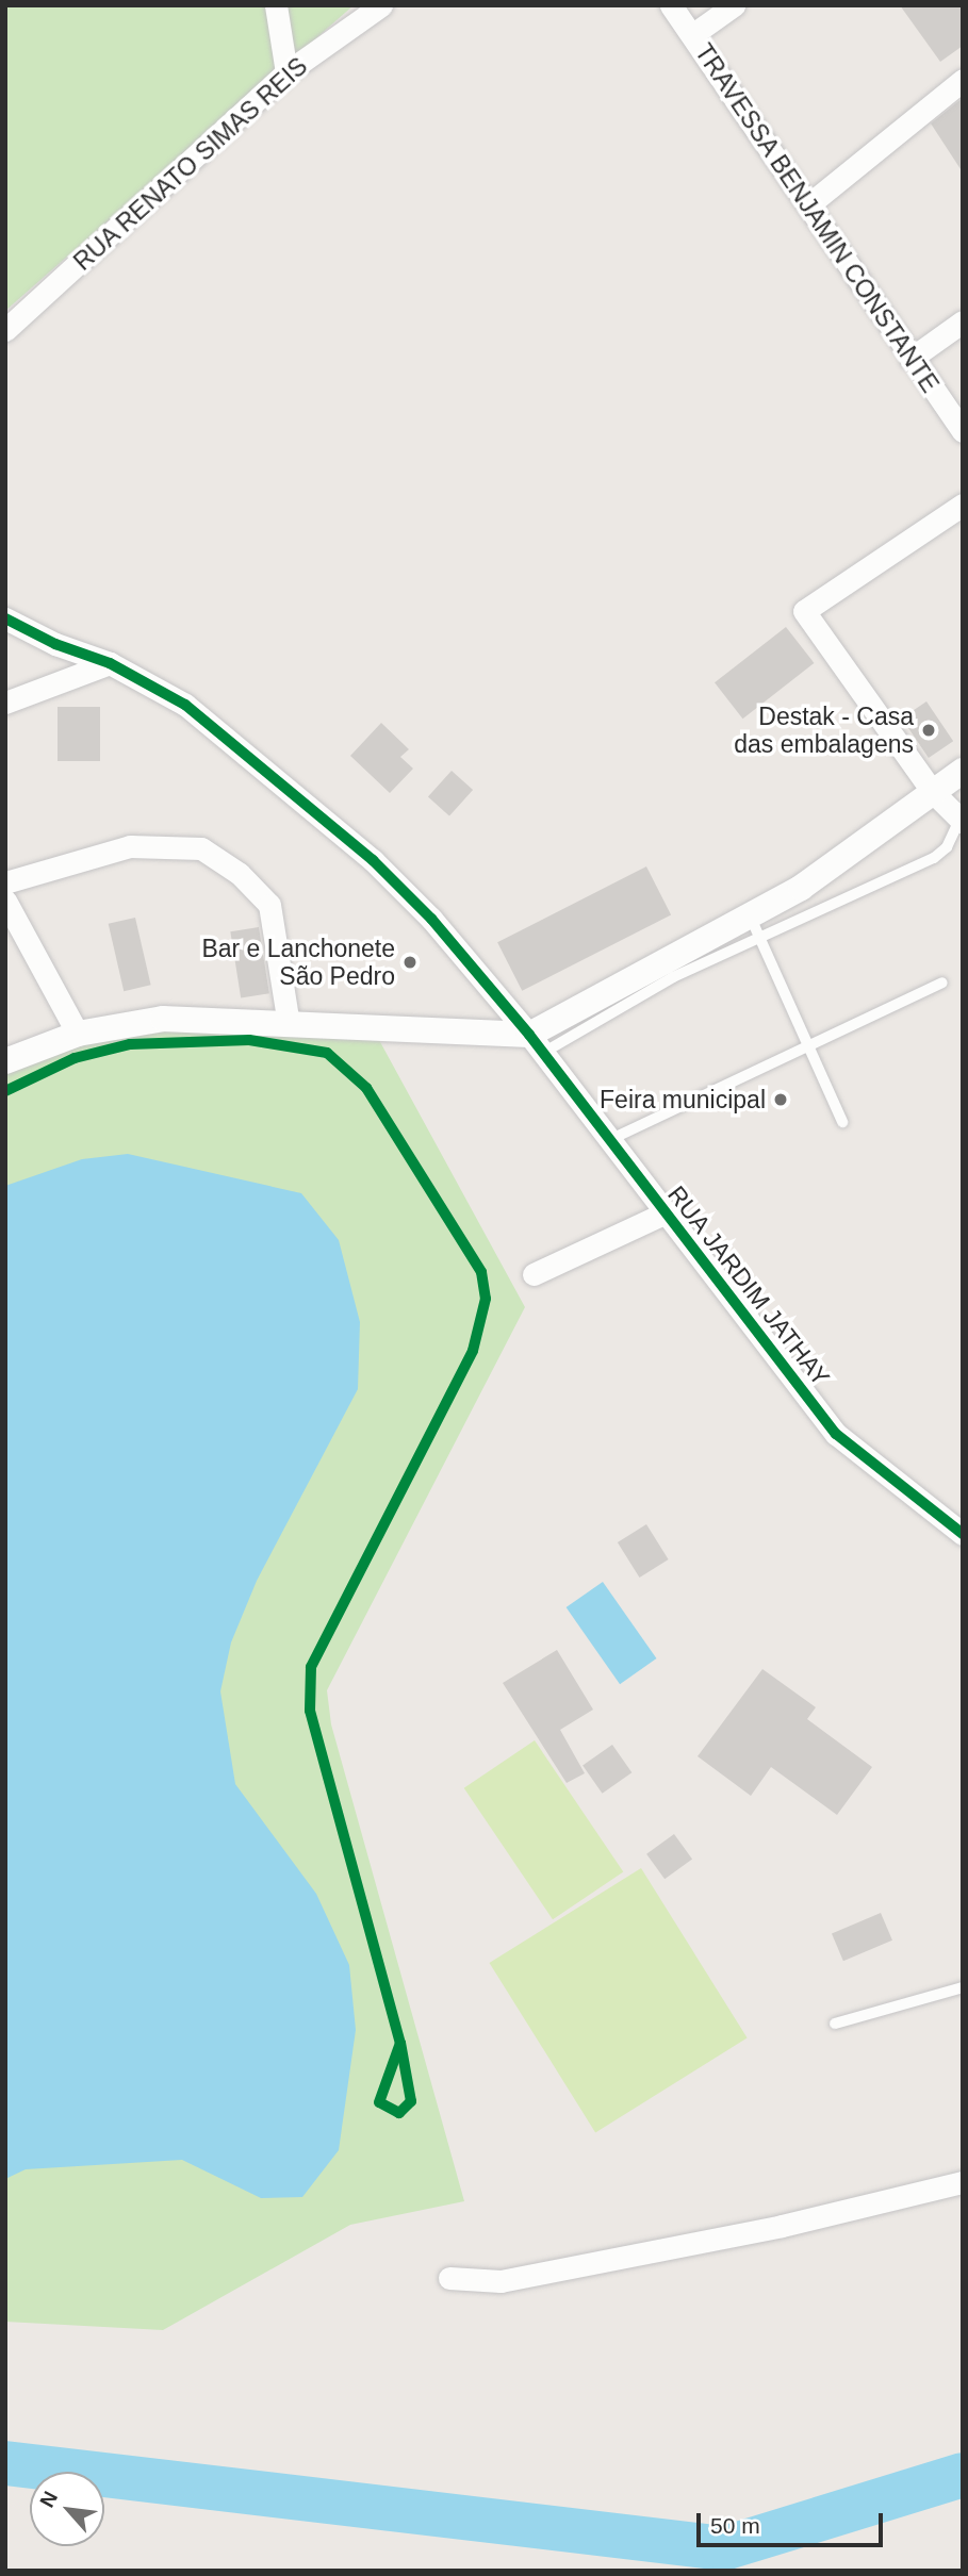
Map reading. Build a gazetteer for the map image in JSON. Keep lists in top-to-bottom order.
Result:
{
  "streets": {
    "street": ["RUA RENATO SIMAS REIS", "TRAVESSA BENJAMIN CONSTANTE", "RUA JARDIM JATHAY"]
  },
  "places": ["Destak - Casa das embalagens", "Bar e Lanchonete São Pedro", "Feira municipal"],
  "scale_bar": "50 m",
  "north": "top left"
}
